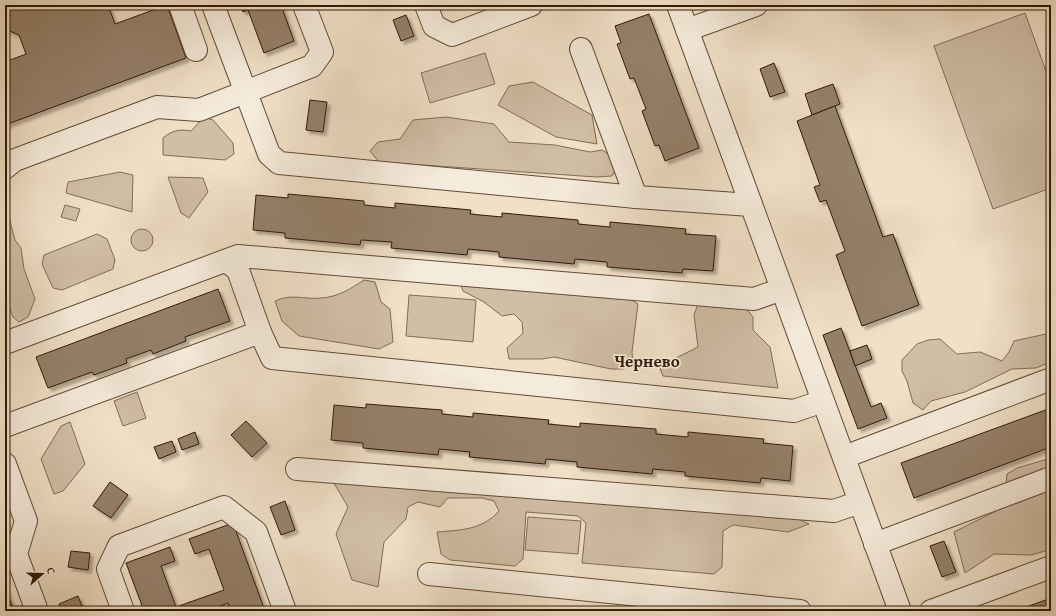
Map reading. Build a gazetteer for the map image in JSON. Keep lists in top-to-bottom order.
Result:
{
  "districts": ["Чернево"],
  "north": "right"
}
